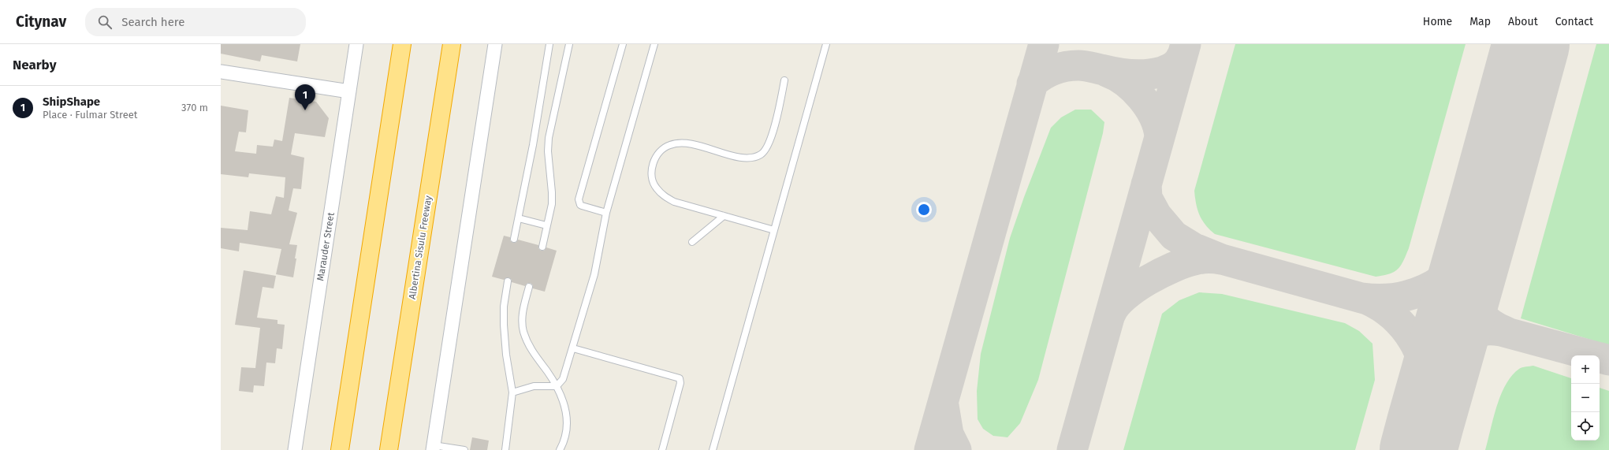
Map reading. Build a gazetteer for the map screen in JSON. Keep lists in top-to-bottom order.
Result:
{
  "streets": {
    "highway": ["Albertina Sisulu Freeway"],
    "street": ["Marauder Street"]
  },
  "page": {
    "header": "Citynav",
    "search": "Search here",
    "nav": [
      "Home",
      "Map",
      "About",
      "Contact"
    ],
    "heading": "Nearby",
    "pins": "1",
    "list": [
      {
        "mark": "1",
        "name": "ShipShape",
        "note": "Place · Fulmar Street",
        "value": "370 m"
      }
    ],
    "map_buttons": ["+", "−"]
  }
}
